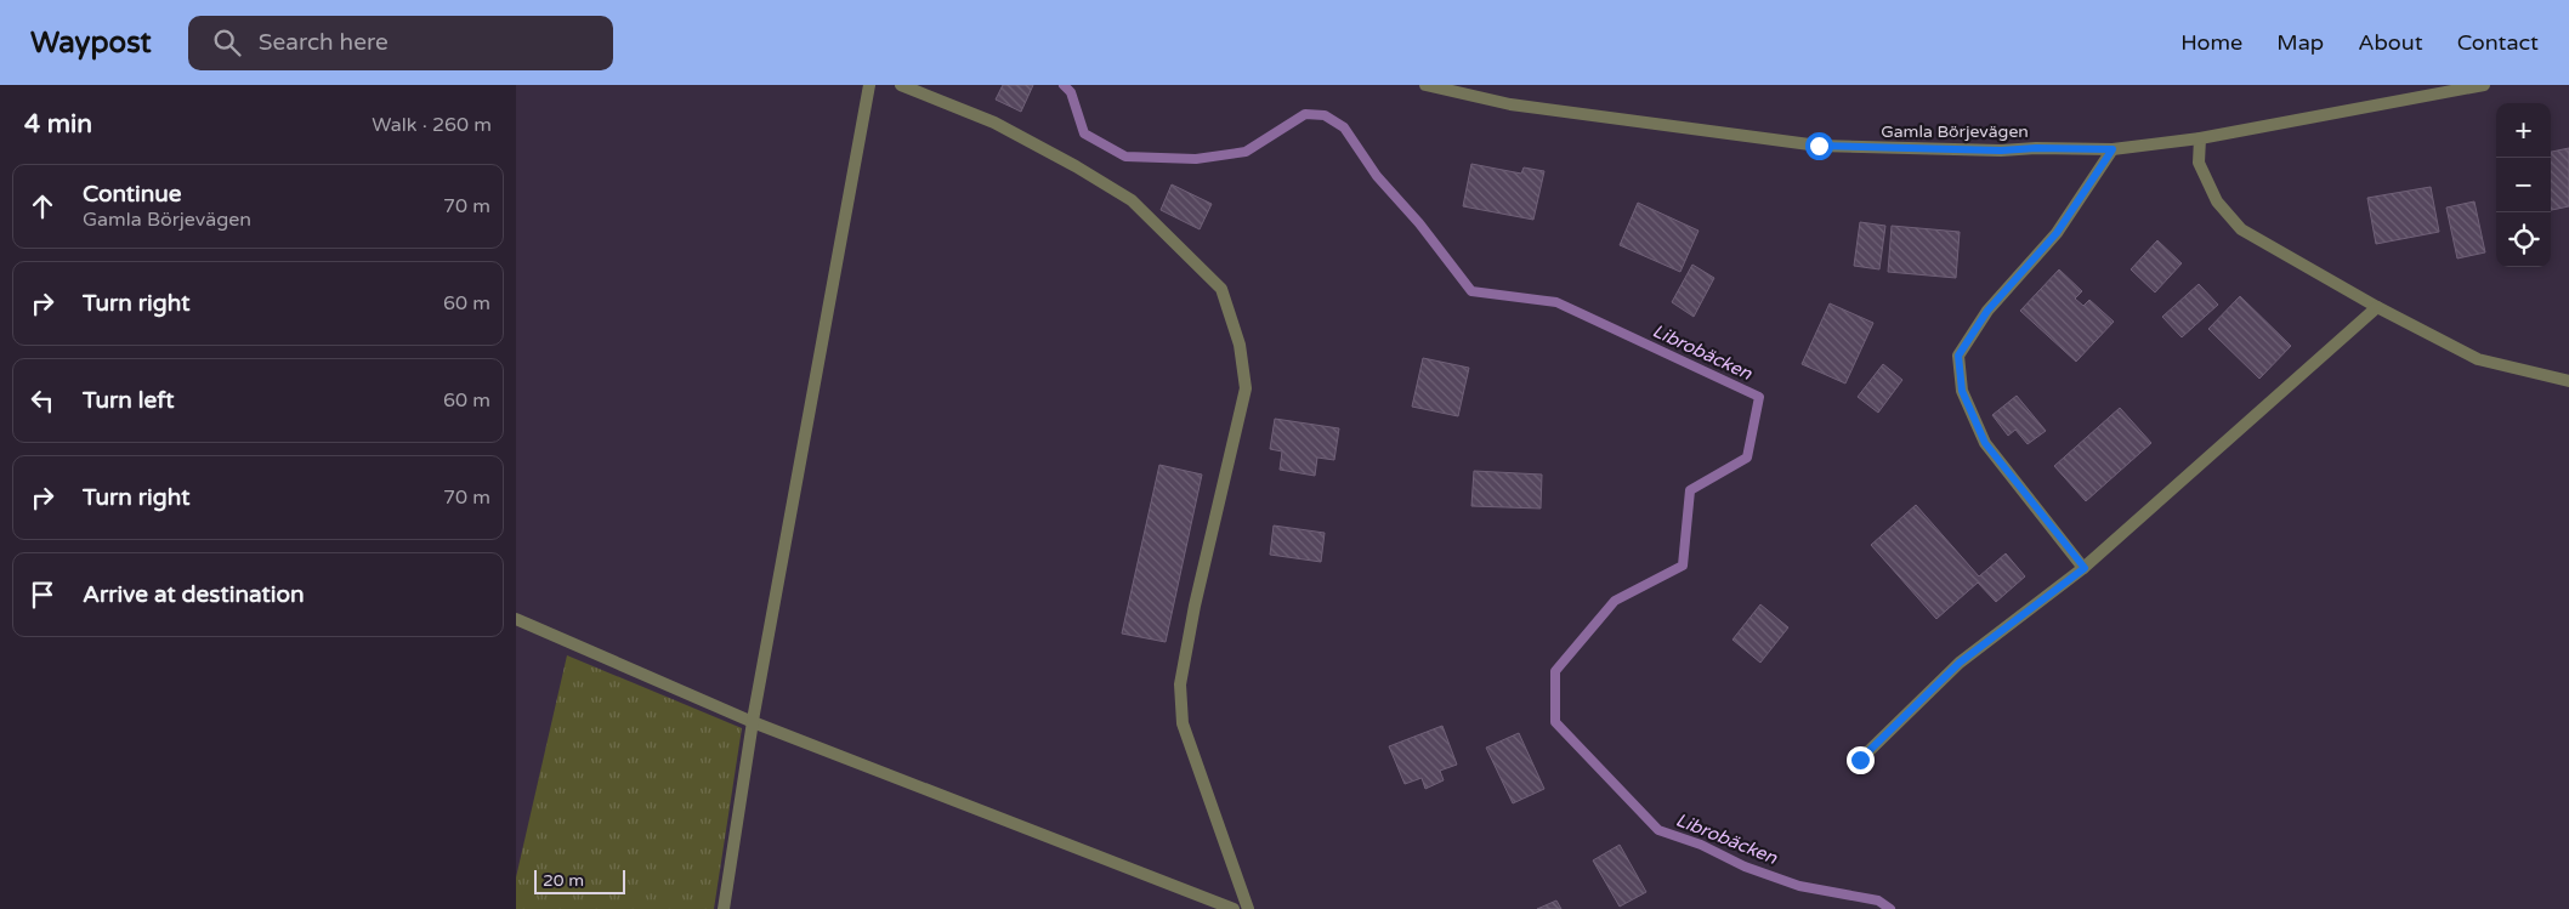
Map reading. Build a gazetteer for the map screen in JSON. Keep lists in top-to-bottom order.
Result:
{
  "streets": {
    "street": ["Gamla Börjevägen"]
  },
  "water": ["Librobäcken"],
  "scale_bar": "20 m",
  "page": {
    "header": "Waypost",
    "search": "Search here",
    "nav": [
      "Home",
      "Map",
      "About",
      "Contact"
    ],
    "heading": ["4 min", "Walk · 260 m"],
    "map_buttons": ["+", "−"],
    "list": [
      ["Continue", "Gamla Börjevägen", "70 m"],
      ["Turn right", "60 m"],
      ["Turn left", "60 m"],
      ["Turn right", "70 m"],
      "Arrive at destination"
    ],
    "scale": "20 m"
  }
}
